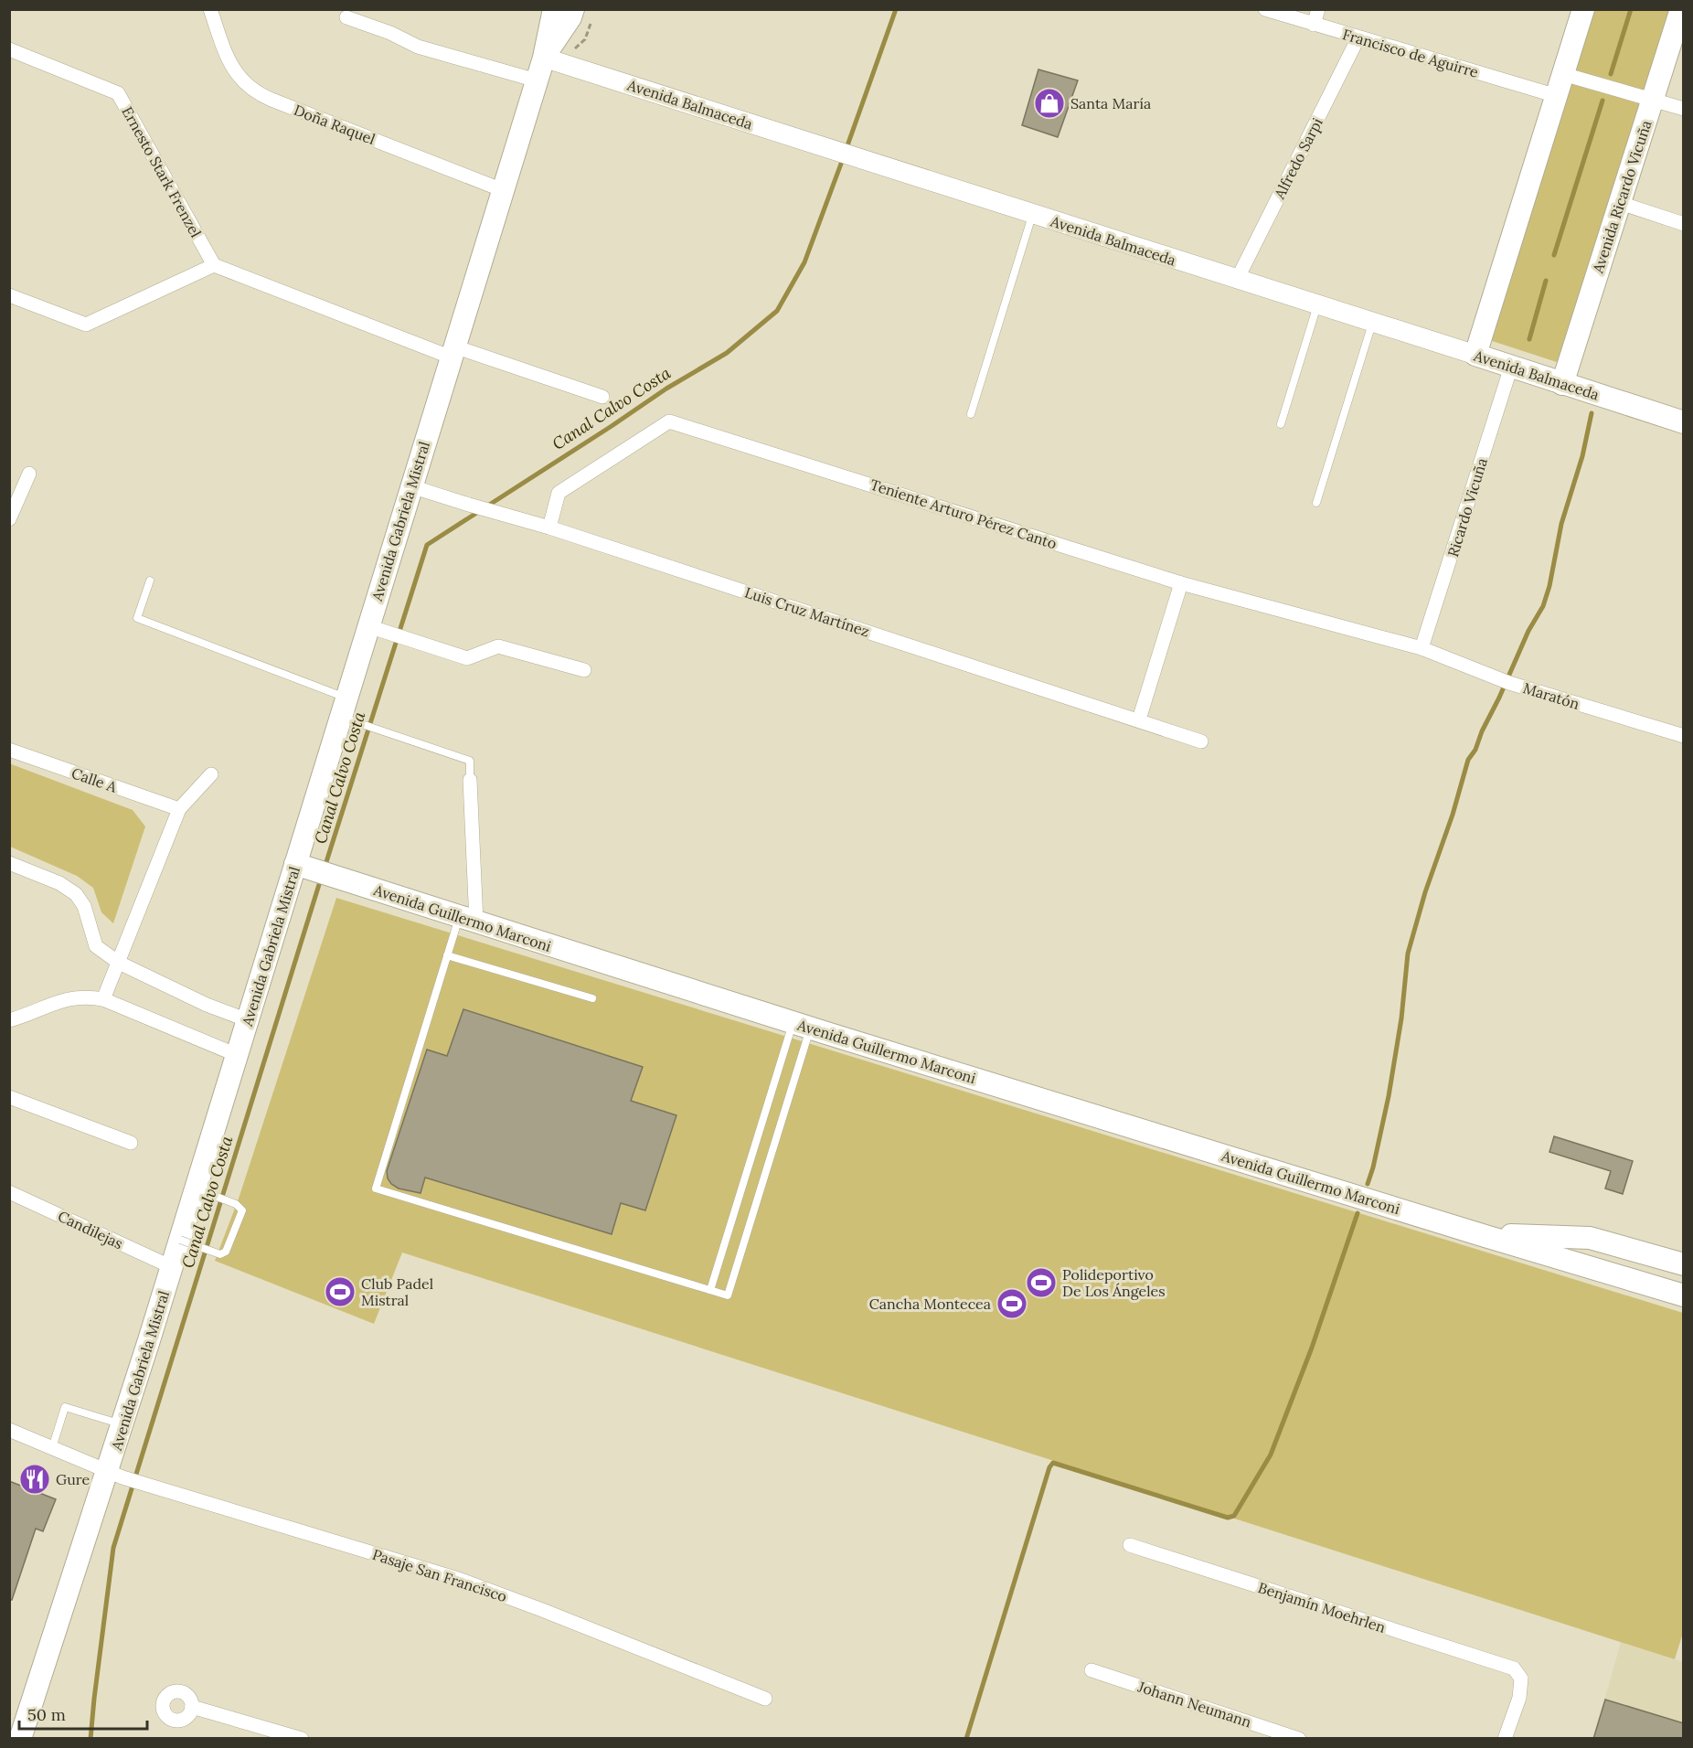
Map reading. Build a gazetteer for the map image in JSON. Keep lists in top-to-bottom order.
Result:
{
  "streets": {
    "main road": [
      "Avenida Balmaceda",
      "Avenida Ricardo Vicuña",
      "Avenida Gabriela Mistral",
      "Avenida Guillermo Marconi"
    ],
    "street": [
      "Francisco de Aguirre",
      "Doña Raquel",
      "Alfredo Sarpi",
      "Ernesto Stark Frenzel",
      "Ricardo Vicuña",
      "Teniente Arturo Pérez Canto",
      "Luis Cruz Martínez",
      "Maratón",
      "Calle A",
      "Candilejas",
      "Pasaje San Francisco",
      "Benjamín Moehrlen",
      "Johann Neumann"
    ]
  },
  "crossings": [
    ["Francisco de Aguirre", "Alfredo Sarpi"],
    ["Avenida Balmaceda", "Alfredo Sarpi"],
    ["Avenida Balmaceda", "Avenida Ricardo Vicuña"],
    ["Avenida Balmaceda", "Ricardo Vicuña"],
    ["Avenida Balmaceda", "Avenida Gabriela Mistral"],
    ["Doña Raquel", "Avenida Gabriela Mistral"],
    ["Ricardo Vicuña", "Teniente Arturo Pérez Canto"],
    ["Ricardo Vicuña", "Maratón"],
    ["Teniente Arturo Pérez Canto", "Luis Cruz Martínez"],
    ["Teniente Arturo Pérez Canto", "Maratón"],
    ["Avenida Gabriela Mistral", "Luis Cruz Martínez"],
    ["Avenida Gabriela Mistral", "Avenida Guillermo Marconi"],
    ["Avenida Gabriela Mistral", "Candilejas"],
    ["Avenida Gabriela Mistral", "Pasaje San Francisco"]
  ],
  "water": ["Canal Calvo Costa"],
  "places": {
    "shop": ["Santa María"],
    "sports": ["Polideportivo De Los Ángeles", "Club Padel Mistral", "Cancha Montecea"],
    "restaurant": ["Gure"]
  },
  "scale_bar": "50 m"
}
